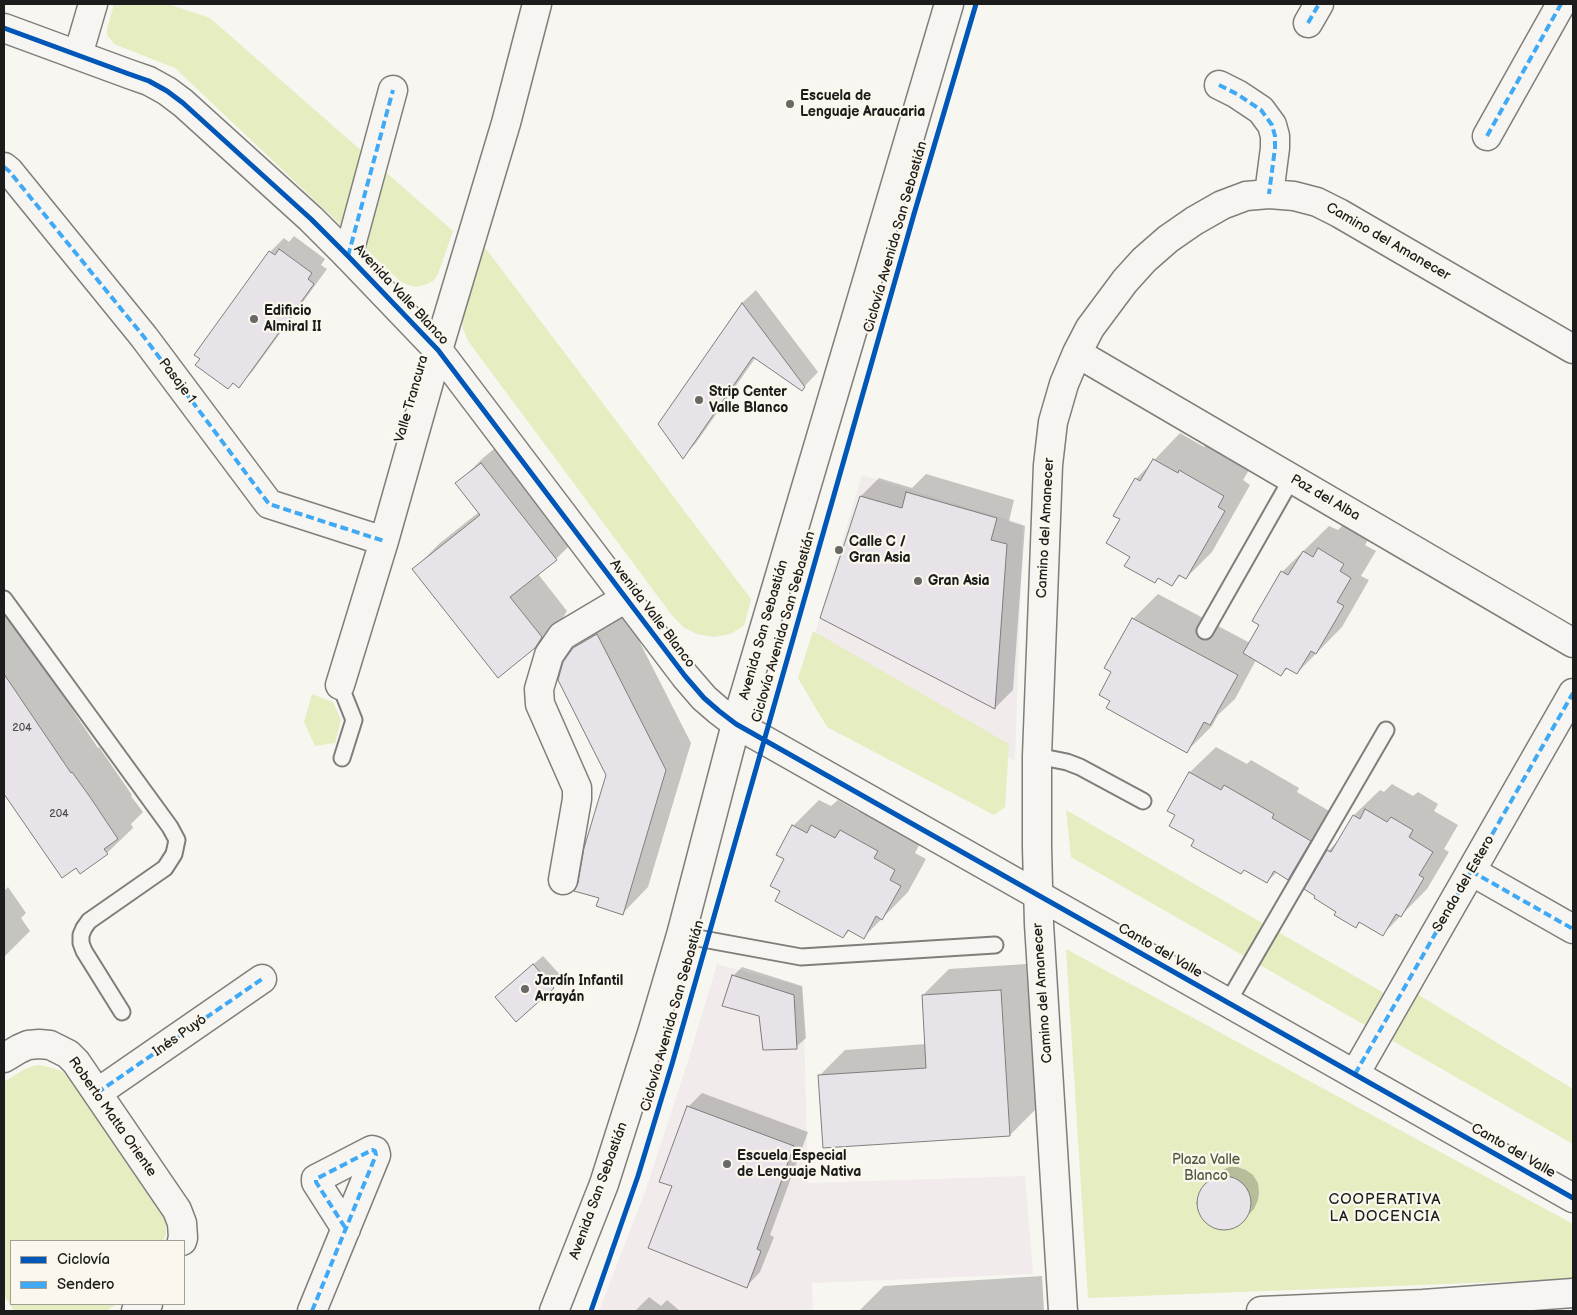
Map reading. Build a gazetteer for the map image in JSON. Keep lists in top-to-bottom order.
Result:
{
  "streets": {
    "street": [
      "Camino del Amanecer",
      "Avenida Valle Blanco",
      "Pasaje 1",
      "Valle Trancura",
      "Paz del Alba",
      "Avenida San Sebastián",
      "Senda del Estero",
      "Canto del Valle",
      "Inés Puyó",
      "Roberto Matta Oriente"
    ],
    "cycle path": ["Ciclovía Avenida San Sebastián"]
  },
  "crossings": [
    ["Camino del Amanecer", "Paz del Alba"],
    ["Camino del Amanecer", "Canto del Valle"],
    ["Avenida Valle Blanco", "Valle Trancura"],
    ["Avenida Valle Blanco", "Avenida San Sebastián"],
    ["Avenida Valle Blanco", "Canto del Valle"],
    ["Pasaje 1", "Valle Trancura"],
    ["Avenida San Sebastián", "Canto del Valle"],
    ["Senda del Estero", "Canto del Valle"],
    ["Inés Puyó", "Roberto Matta Oriente"]
  ],
  "districts": ["COOPERATIVA LA DOCENCIA"],
  "parks": ["Plaza Valle Blanco"],
  "places": [
    "Escuela de Lenguaje Araucaria",
    "Edificio Almiral II",
    "Strip Center Valle Blanco",
    "Calle C / Gran Asia",
    "Gran Asia",
    "Jardín Infantil Arrayán",
    "Escuela Especial de Lenguaje Nativa"
  ],
  "house_numbers": ["204", "204"],
  "legend": ["Ciclovía", "Sendero"]
}
